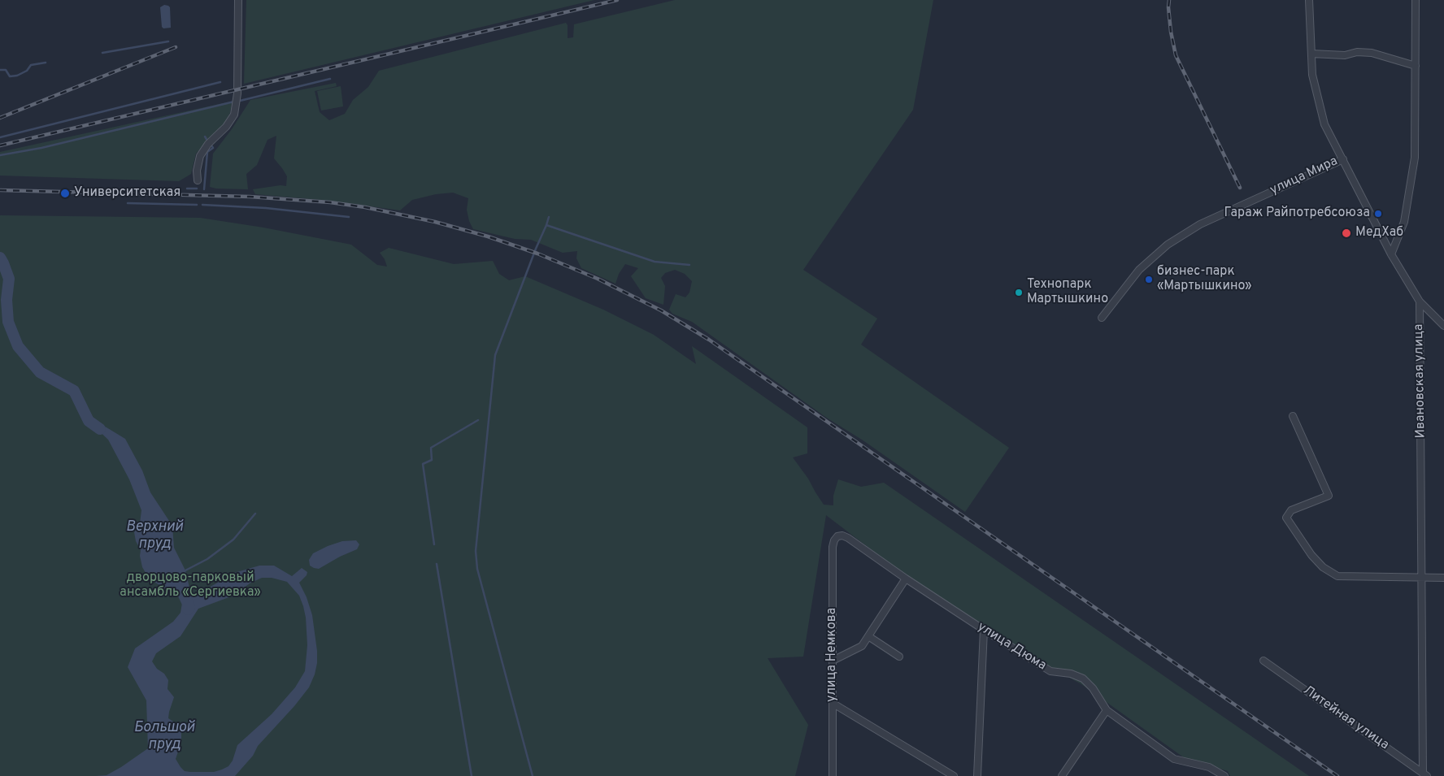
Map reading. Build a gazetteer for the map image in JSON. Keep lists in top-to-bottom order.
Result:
{
  "streets": {
    "street": [
      "улица Мира",
      "Ивановская улица",
      "улица Дюма",
      "улица Немкова",
      "Литейная улица"
    ]
  },
  "crossings": [
    ["улица Мира", "Ивановская улица"],
    ["Ивановская улица", "Литейная улица"],
    ["улица Дюма", "улица Немкова"]
  ],
  "water": ["Верхний пруд", "Большой пруд"],
  "parks": ["дворцово-парковый ансамбль «Сергиевка»"],
  "places": [
    "Университетская",
    "Гараж Райпотребсоюза",
    "МедХаб",
    "бизнес-парк «Мартышкино»",
    "Технопарк Мартышкино"
  ]
}
